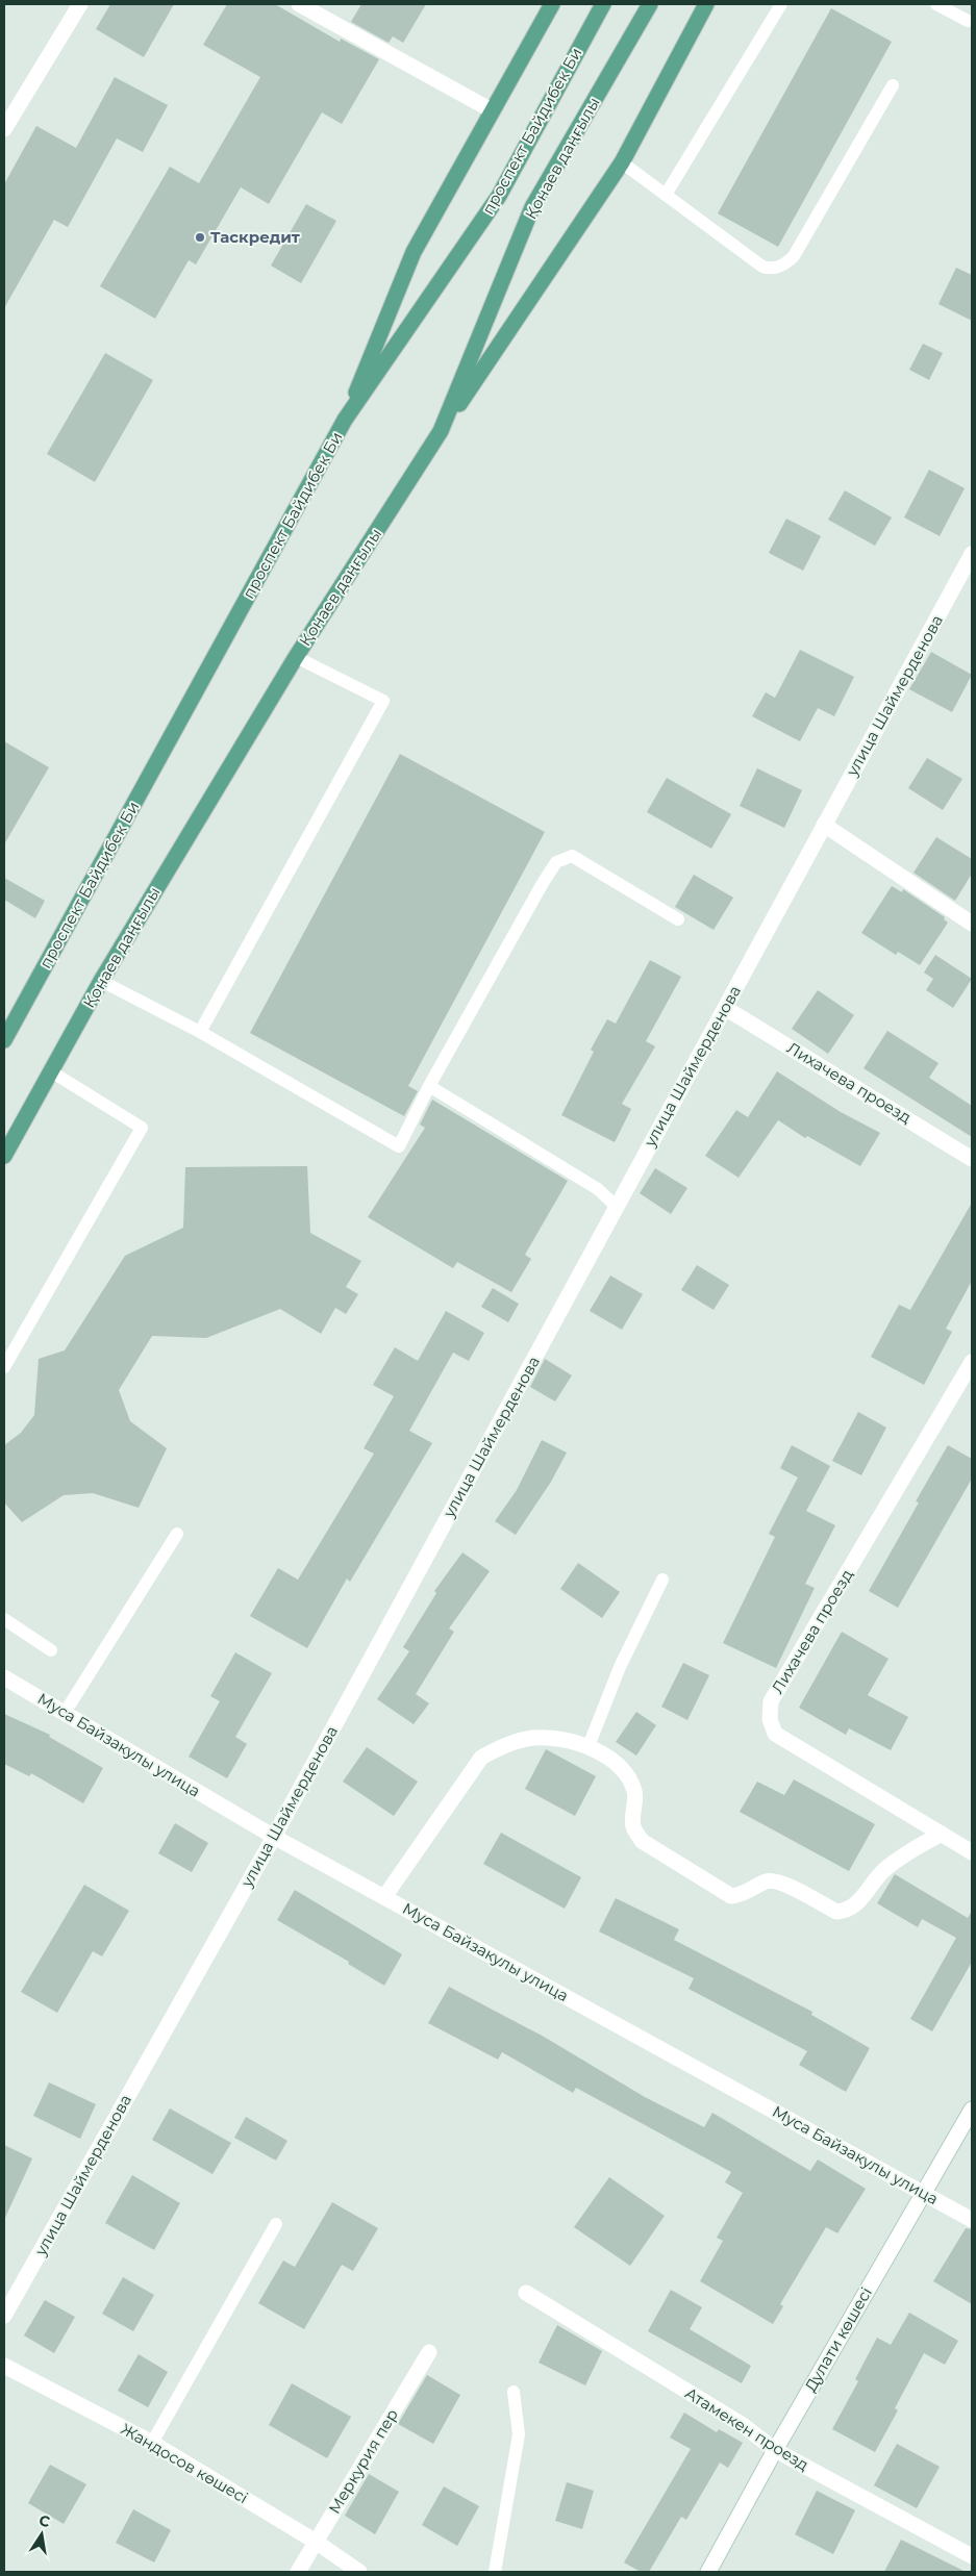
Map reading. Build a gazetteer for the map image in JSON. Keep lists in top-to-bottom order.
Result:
{
  "streets": {
    "main road": ["проспект Байдибек Би", "Қонаев даңғылы"],
    "street": [
      "улица Шаймерденова",
      "Лихачева проезд",
      "Муса Байзакулы улица",
      "Дулати көшесі",
      "Атамекен проезд",
      "Меркурия пер",
      "Жандосов көшесі"
    ]
  },
  "crossings": [
    ["улица Шаймерденова", "Лихачева проезд"],
    ["улица Шаймерденова", "Муса Байзакулы улица"],
    ["Муса Байзакулы улица", "Дулати көшесі"],
    ["Дулати көшесі", "Атамекен проезд"],
    ["Меркурия пер", "Жандосов көшесі"]
  ],
  "places": ["Таскредит"],
  "north": "top"
}
